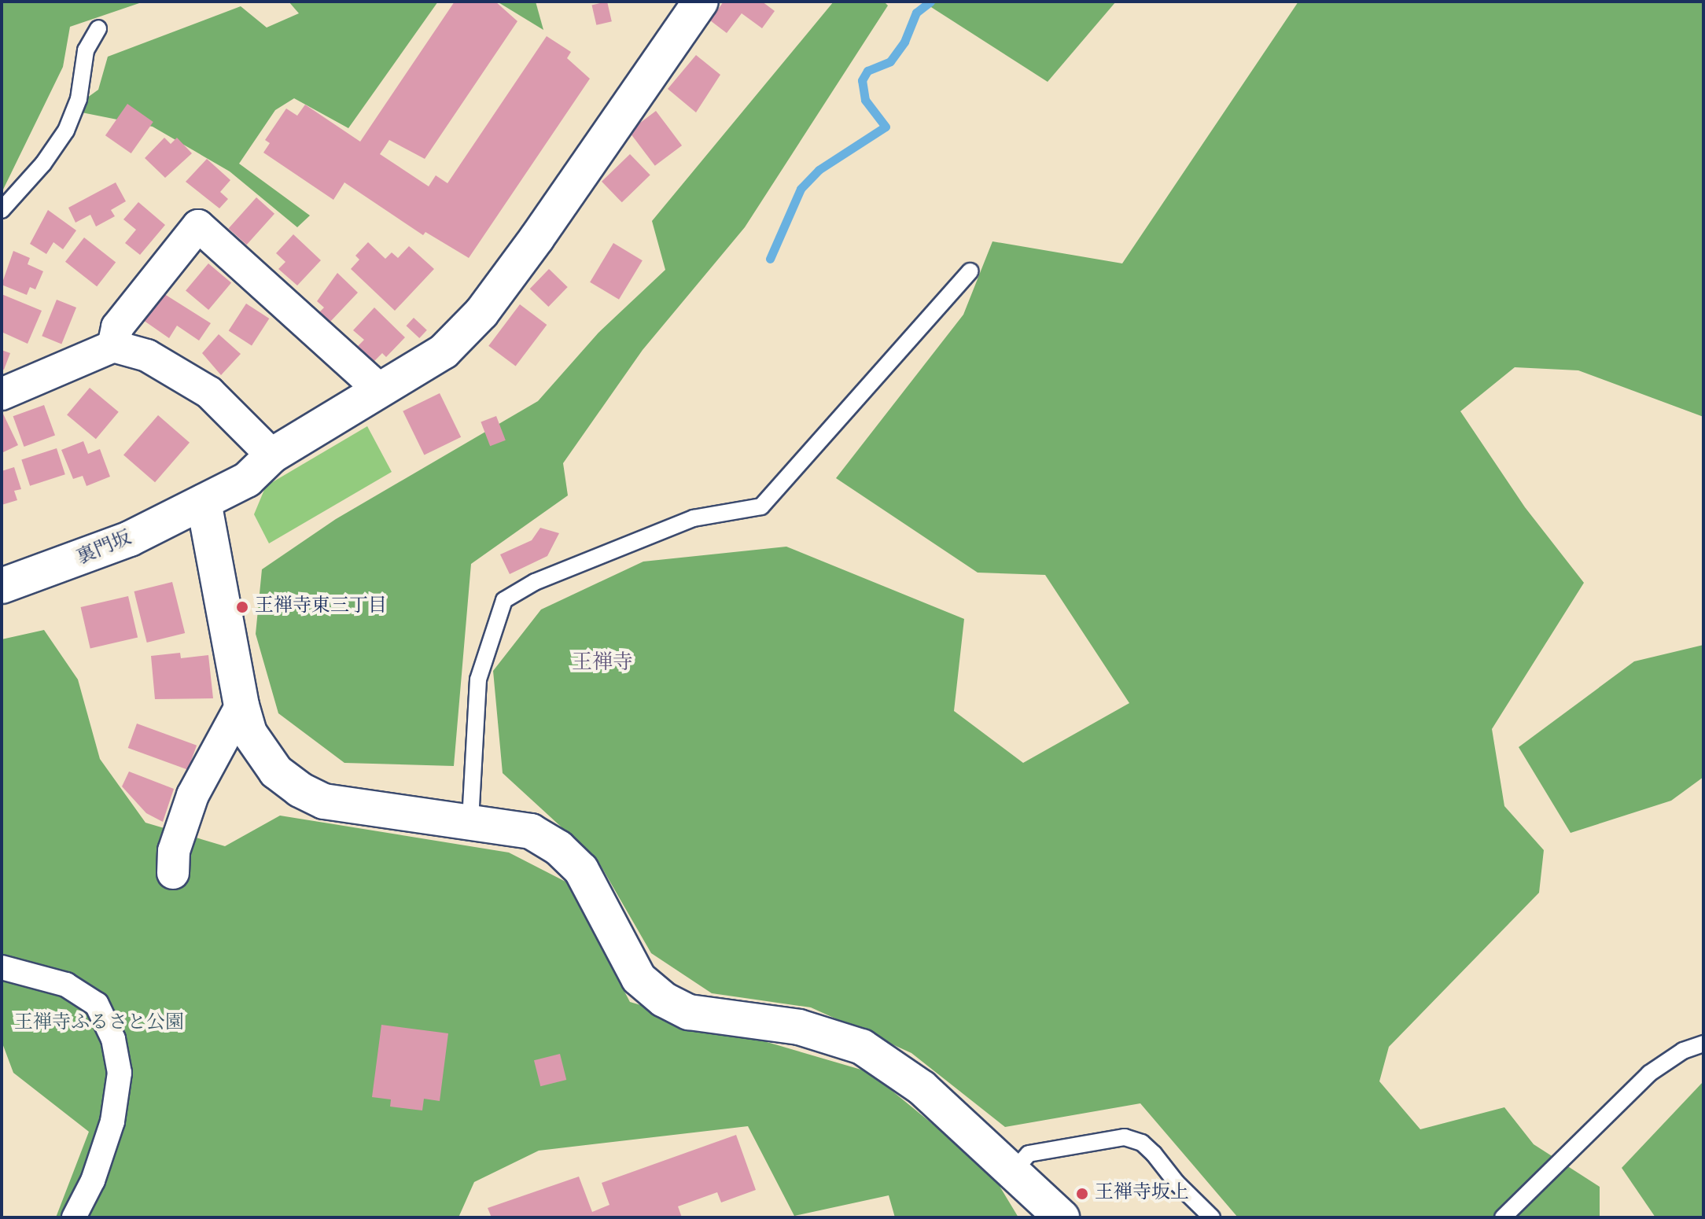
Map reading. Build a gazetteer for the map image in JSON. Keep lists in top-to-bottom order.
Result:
{
  "streets": {
    "street": ["裏門坂"]
  },
  "districts": ["王禅寺"],
  "parks": ["王禅寺ふるさと公園"],
  "places": ["王禅寺東三丁目", "王禅寺坂上"]
}
